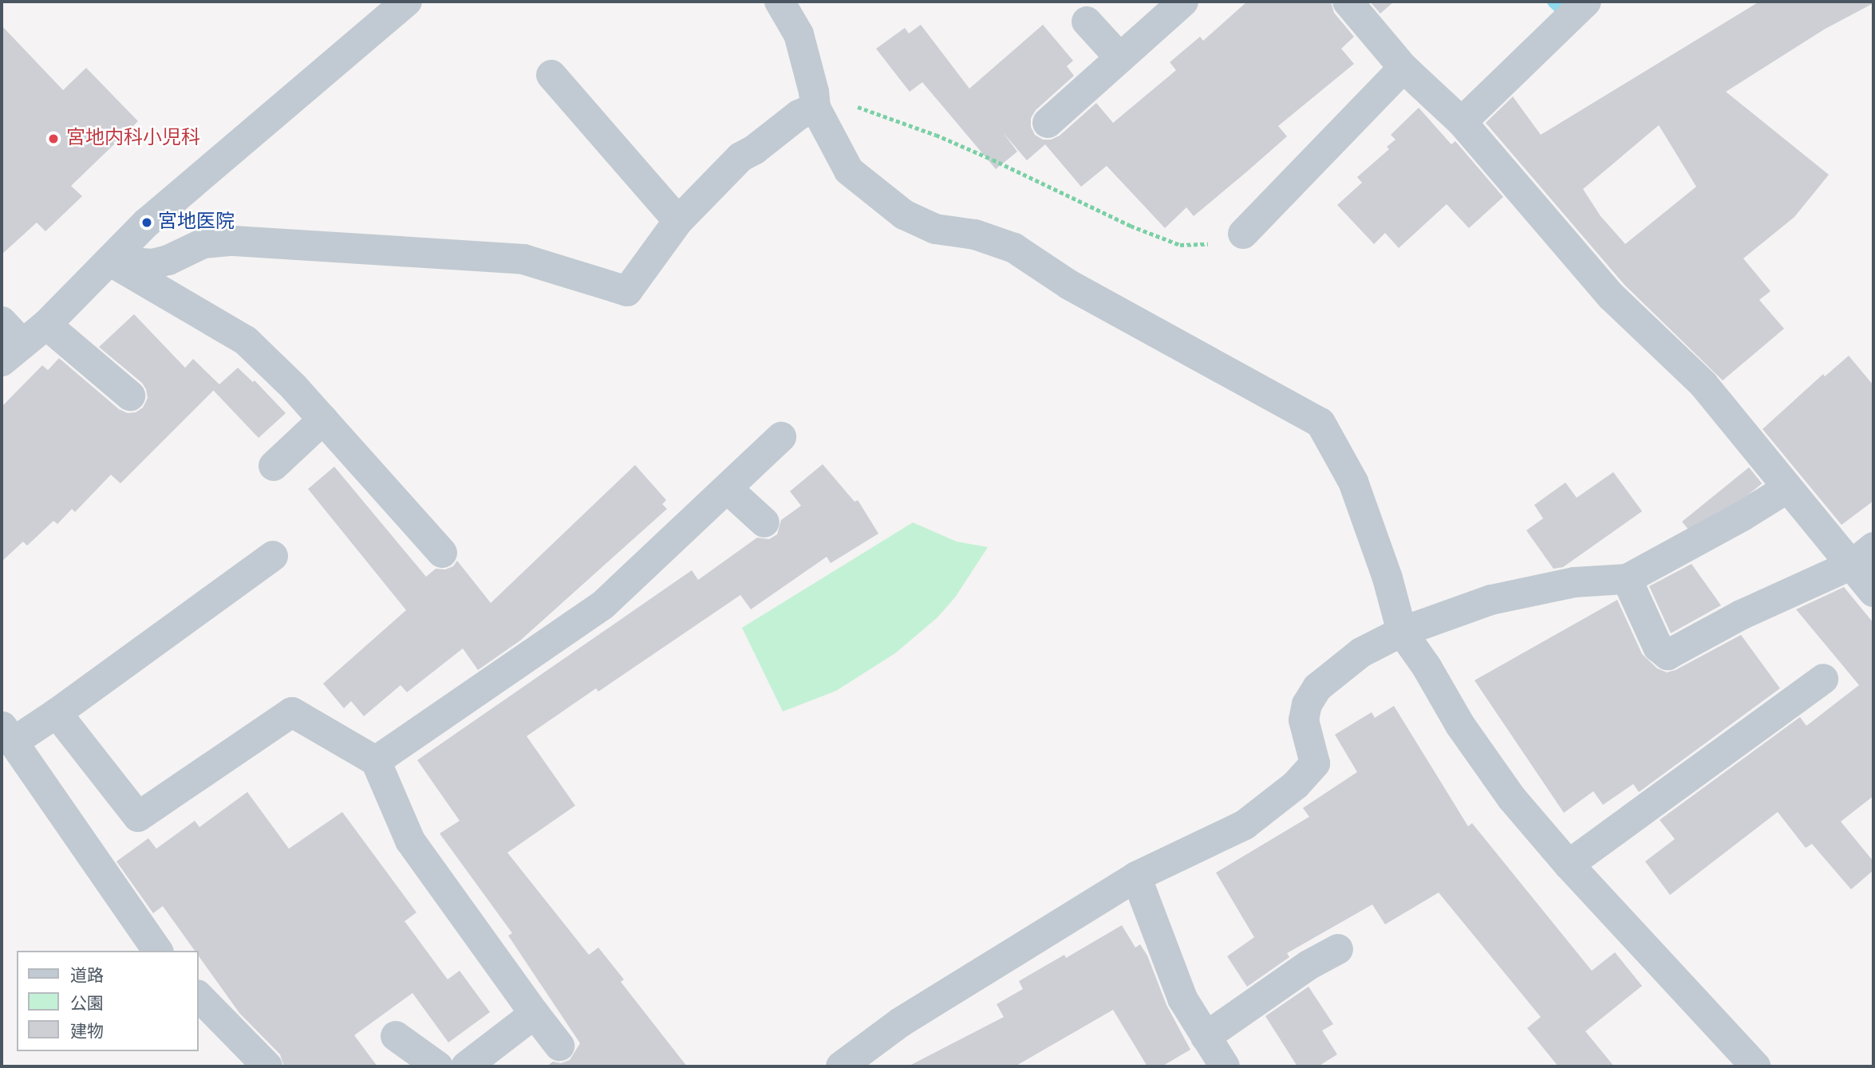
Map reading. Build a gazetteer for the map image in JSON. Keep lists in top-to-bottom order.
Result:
{
  "places": ["宮地内科小児科", "宮地医院"],
  "legend": ["道路", "公園", "建物"]
}
